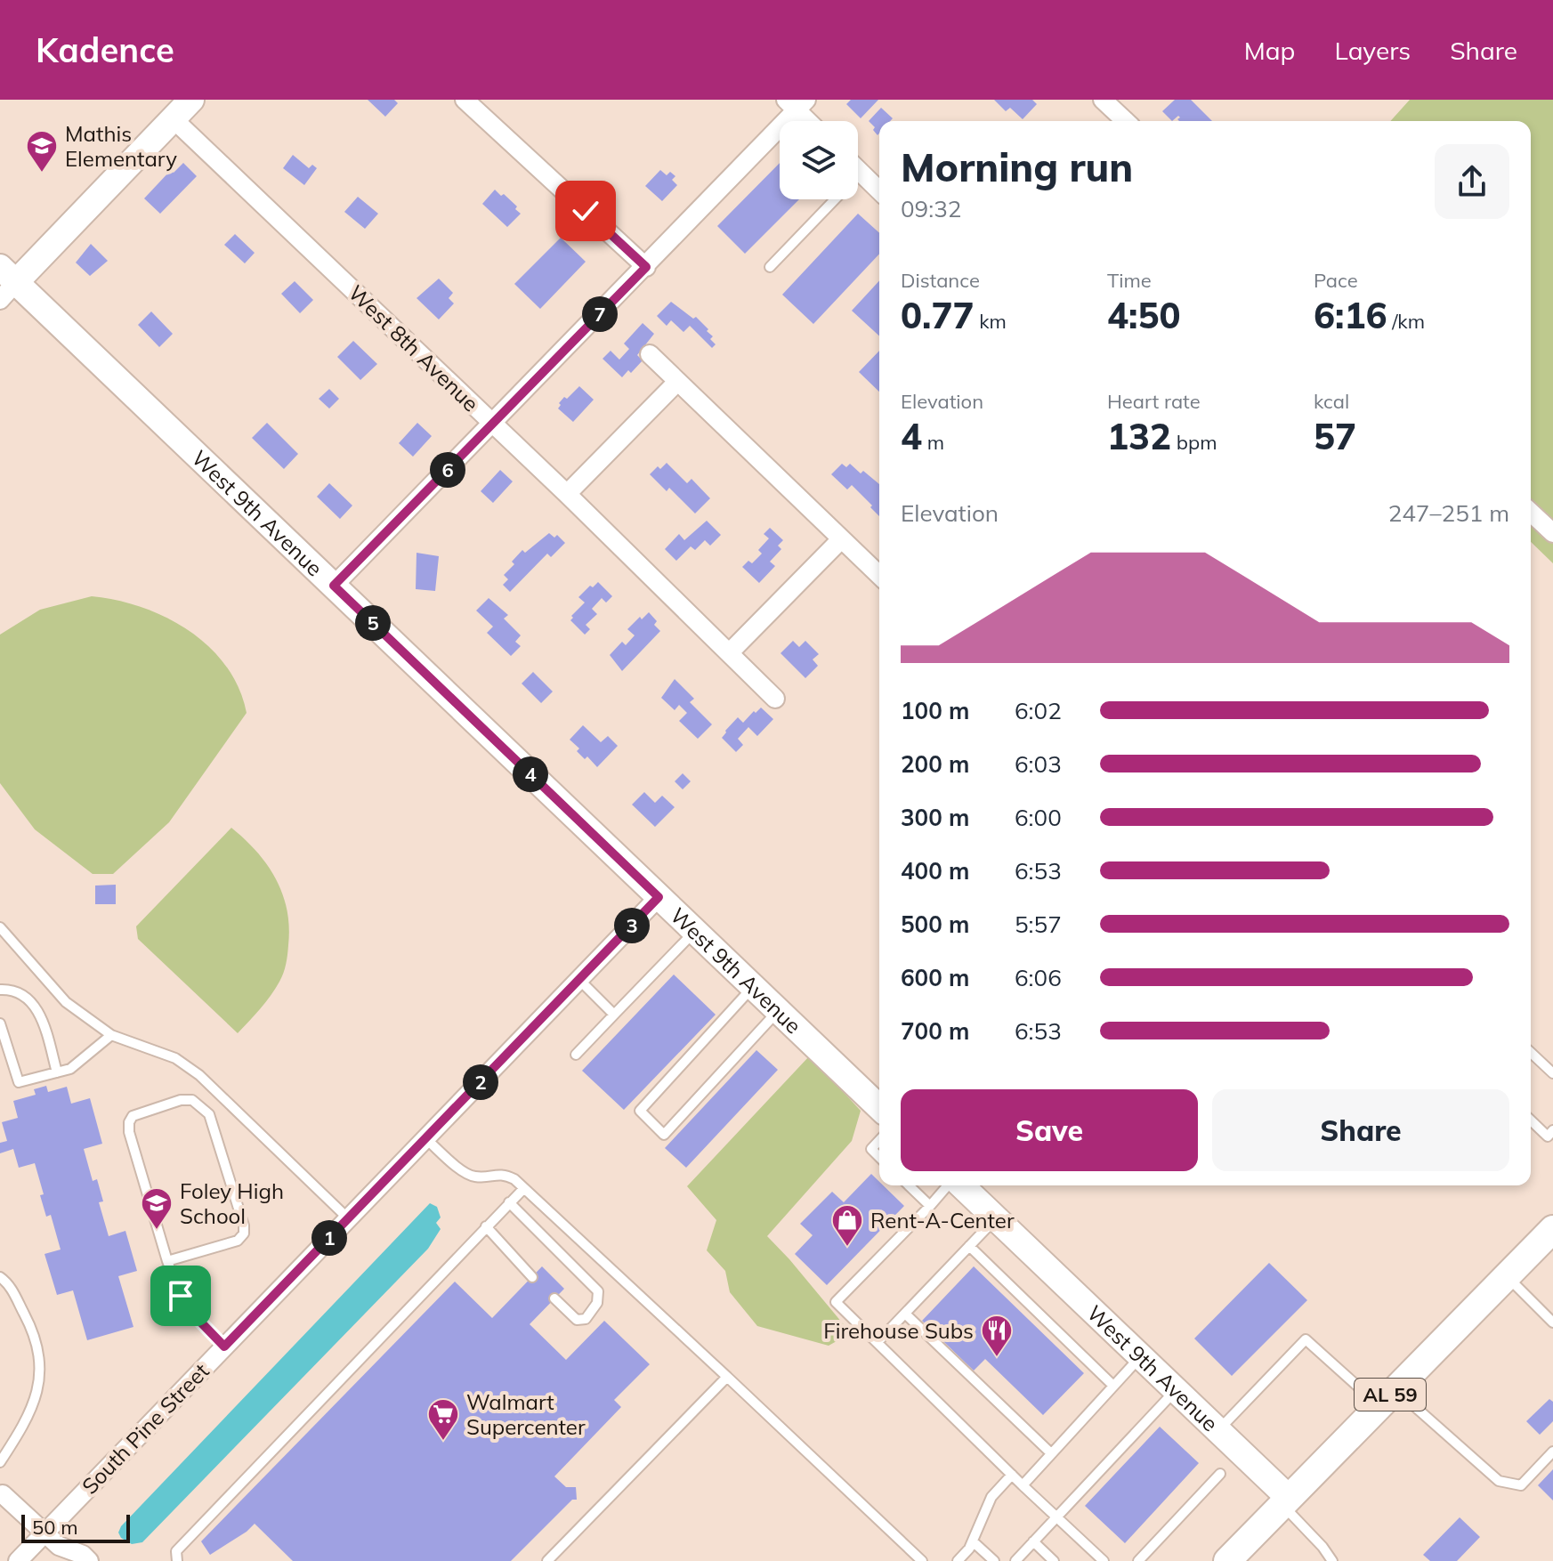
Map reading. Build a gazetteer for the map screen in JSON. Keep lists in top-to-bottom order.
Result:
{
  "streets": {
    "main road": ["AL 59"],
    "street": ["West 8th Avenue", "West 9th Avenue", "South Pine Street"]
  },
  "crossings": [
    ["West 9th Avenue", "AL 59"],
    ["West 9th Avenue", "South Pine Street"]
  ],
  "places": {
    "school or university": ["Mathis Elementary", "Foley High School"],
    "shop": ["Rent-A-Center"],
    "restaurant": ["Firehouse Subs"],
    "supermarket": ["Walmart Supercenter"]
  },
  "scale_bar": "50 m",
  "page": {
    "header": "Kadence",
    "nav": ["Map", "Layers", "Share"],
    "heading": ["Morning run", "09:32"],
    "stats": [
      ["Distance", "0.77 km"],
      ["Time", "4:50"],
      ["Pace", "6:16 /km"],
      ["Elevation", "4 m"],
      ["Heart rate", "132 bpm"],
      ["kcal", "57"]
    ],
    "pins": [
      "7",
      "6",
      "5",
      "4",
      "3",
      "2",
      "1"
    ],
    "chart": ["Elevation", "247–251 m"],
    "list": [
      {
        "name": "100 m",
        "note": "6:02"
      },
      {
        "name": "200 m",
        "note": "6:03"
      },
      {
        "name": "300 m",
        "note": "6:00"
      },
      {
        "name": "400 m",
        "note": "6:53"
      },
      {
        "name": "500 m",
        "note": "5:57"
      },
      {
        "name": "600 m",
        "note": "6:06"
      },
      {
        "name": "700 m",
        "note": "6:53"
      }
    ],
    "buttons": ["Save", "Share"],
    "scale": "50 m"
  }
}
